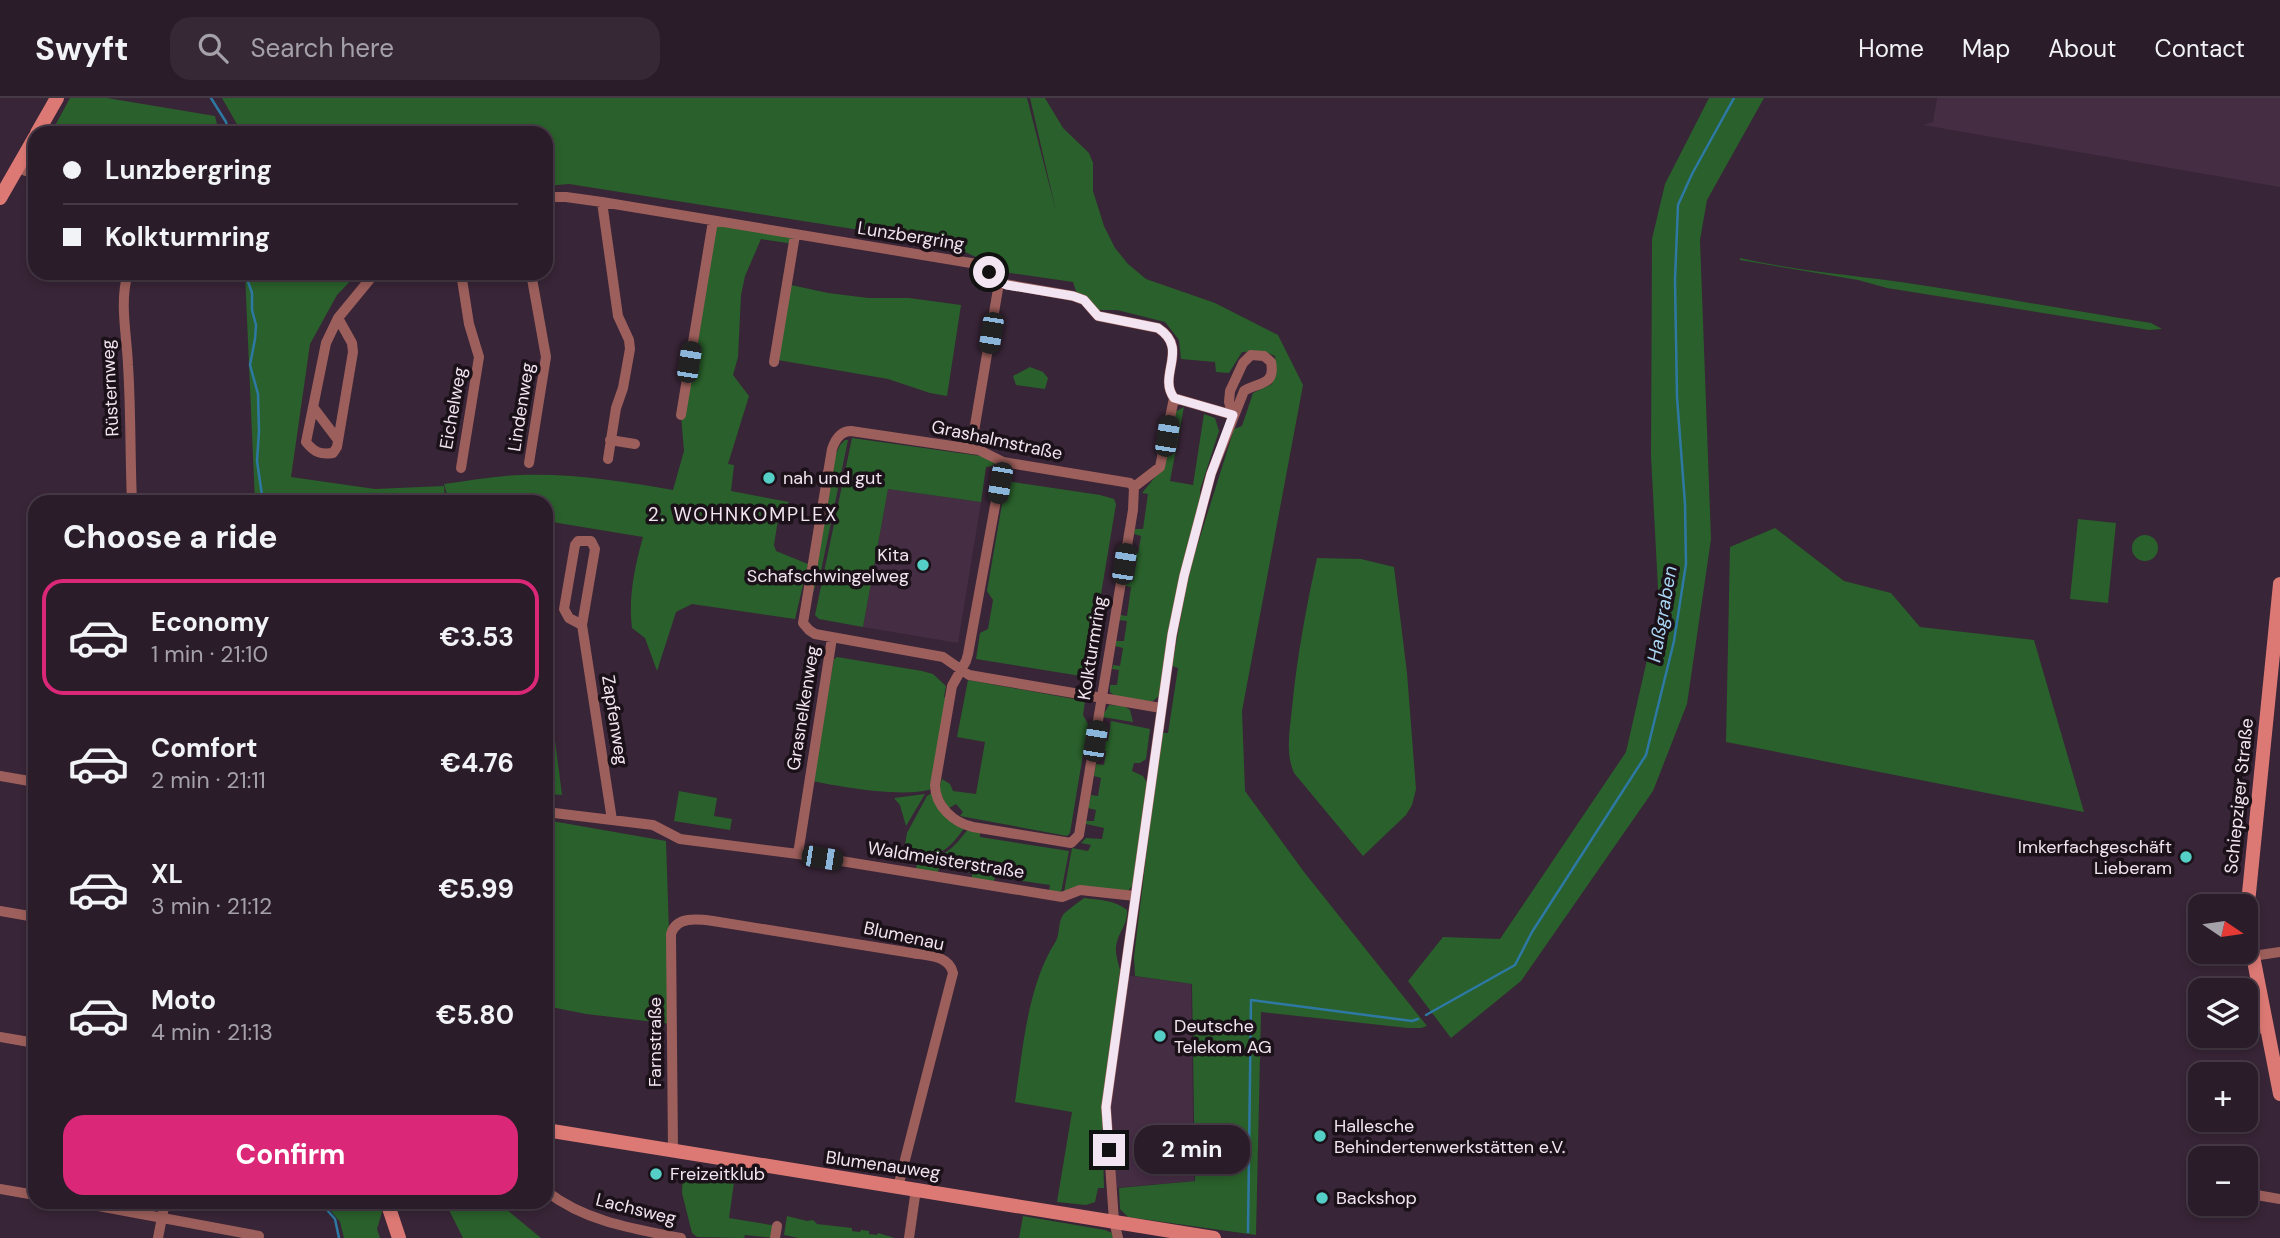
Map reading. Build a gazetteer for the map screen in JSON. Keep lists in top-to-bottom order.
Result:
{
  "streets": {
    "street": [
      "Lunzbergring",
      "Rüsternweg",
      "Lindenweg",
      "Eichelweg",
      "Grashalmstraße",
      "Kolkturmring",
      "Grasnelkenweg",
      "Zapfenweg",
      "Schiepziger Straße",
      "Waldmeisterstraße",
      "Blumenau",
      "Farnstraße",
      "Blumenauweg",
      "Lachsweg"
    ]
  },
  "crossings": [
    ["Grashalmstraße", "Kolkturmring"],
    ["Grashalmstraße", "Grasnelkenweg"],
    ["Grasnelkenweg", "Waldmeisterstraße"],
    ["Zapfenweg", "Waldmeisterstraße"],
    ["Blumenau", "Farnstraße"],
    ["Blumenau", "Blumenauweg"],
    ["Farnstraße", "Blumenauweg"]
  ],
  "districts": ["2. WOHNKOMPLEX"],
  "water": ["Haßgraben"],
  "places": [
    "nah und gut",
    "Kita Schafschwingelweg",
    "Imkerfachgeschäft Lieberam",
    "Deutsche Telekom AG",
    "Hallesche Behindertenwerkstätten e.V.",
    "Freizeitklub",
    "Backshop"
  ],
  "north": "right",
  "page": {
    "header": "Swyft",
    "search": "Search here",
    "nav": [
      "Home",
      "Map",
      "About",
      "Contact"
    ],
    "banner": ["Lunzbergring", "Kolkturmring"],
    "heading": "Choose a ride",
    "list": [
      {
        "name": "Economy",
        "note": "1 min · 21:10",
        "value": "€3.53"
      },
      {
        "name": "Comfort",
        "note": "2 min · 21:11",
        "value": "€4.76"
      },
      {
        "name": "XL",
        "note": "3 min · 21:12",
        "value": "€5.99"
      },
      {
        "name": "Moto",
        "note": "4 min · 21:13",
        "value": "€5.80"
      }
    ],
    "map_buttons": ["+", "−"],
    "buttons": "Confirm",
    "bubble": "2 min"
  }
}
